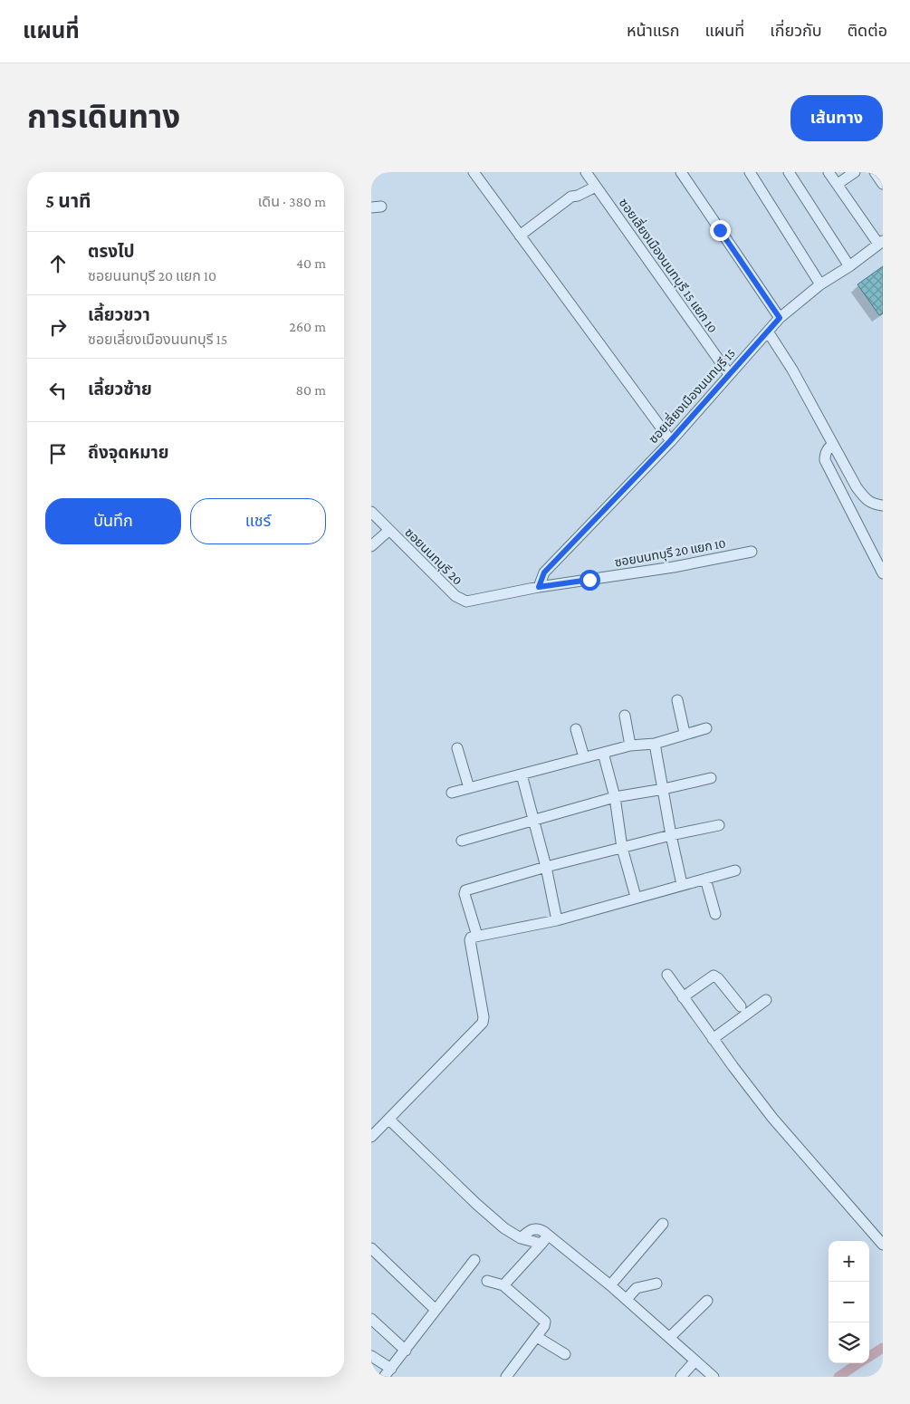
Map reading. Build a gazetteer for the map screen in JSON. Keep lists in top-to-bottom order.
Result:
{
  "streets": {
    "street": [
      "ซอยเลี่ยงเมืองนนทบุรี 15 แยก 10",
      "ซอยเลี่ยงเมืองนนทบุรี 15",
      "ซอยนนทบุรี 20 แยก 10",
      "ซอยนนทบุรี 20"
    ]
  },
  "crossings": [
    ["ซอยเลี่ยงเมืองนนทบุรี 15 แยก 10", "ซอยเลี่ยงเมืองนนทบุรี 15"],
    ["ซอยเลี่ยงเมืองนนทบุรี 15", "ซอยนนทบุรี 20 แยก 10"],
    ["ซอยเลี่ยงเมืองนนทบุรี 15", "ซอยนนทบุรี 20"],
    ["ซอยนนทบุรี 20 แยก 10", "ซอยนนทบุรี 20"]
  ],
  "page": {
    "header": "แผนที่",
    "nav": [
      "หน้าแรก",
      "แผนที่",
      "เกี่ยวกับ",
      "ติดต่อ"
    ],
    "title": "การเดินทาง",
    "buttons": [
      "เส้นทาง",
      ["บันทึก", "แชร์"]
    ],
    "heading": ["5 นาที", "เดิน · 380 m"],
    "list": [
      ["ตรงไป", "ซอยนนทบุรี 20 แยก 10", "40 m"],
      ["เลี้ยวขวา", "ซอยเลี่ยงเมืองนนทบุรี 15", "260 m"],
      ["เลี้ยวซ้าย", "80 m"],
      "ถึงจุดหมาย"
    ],
    "map_buttons": ["+", "−"]
  }
}
